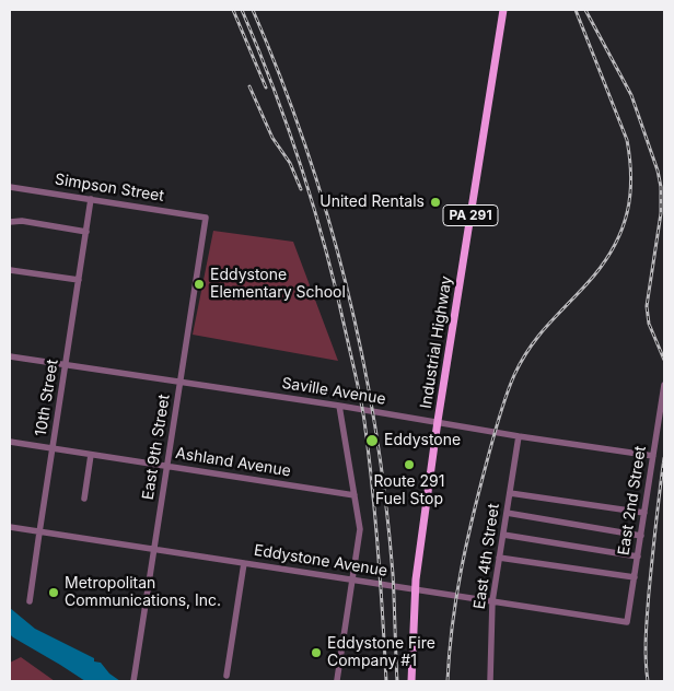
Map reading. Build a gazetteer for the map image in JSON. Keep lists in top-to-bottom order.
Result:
{
  "streets": {
    "main road": ["PA 291", "Industrial Highway"],
    "street": [
      "Simpson Street",
      "Saville Avenue",
      "10th Street",
      "East 9th Street",
      "Ashland Avenue",
      "East 2nd Street",
      "East 4th Street",
      "Eddystone Avenue"
    ]
  },
  "crossings": [
    ["Simpson Street", "10th Street"],
    ["Simpson Street", "East 9th Street"],
    ["Industrial Highway", "Saville Avenue"],
    ["Saville Avenue", "10th Street"],
    ["Saville Avenue", "East 9th Street"],
    ["Saville Avenue", "East 2nd Street"],
    ["Saville Avenue", "East 4th Street"],
    ["10th Street", "Ashland Avenue"],
    ["10th Street", "Eddystone Avenue"],
    ["East 9th Street", "Ashland Avenue"],
    ["East 9th Street", "Eddystone Avenue"],
    ["East 2nd Street", "Eddystone Avenue"],
    ["East 4th Street", "Eddystone Avenue"]
  ],
  "places": [
    "United Rentals",
    "Eddystone Elementary School",
    "Eddystone",
    "Route 291 Fuel Stop",
    "Metropolitan Communications, Inc.",
    "Eddystone Fire Company #1"
  ]
}
